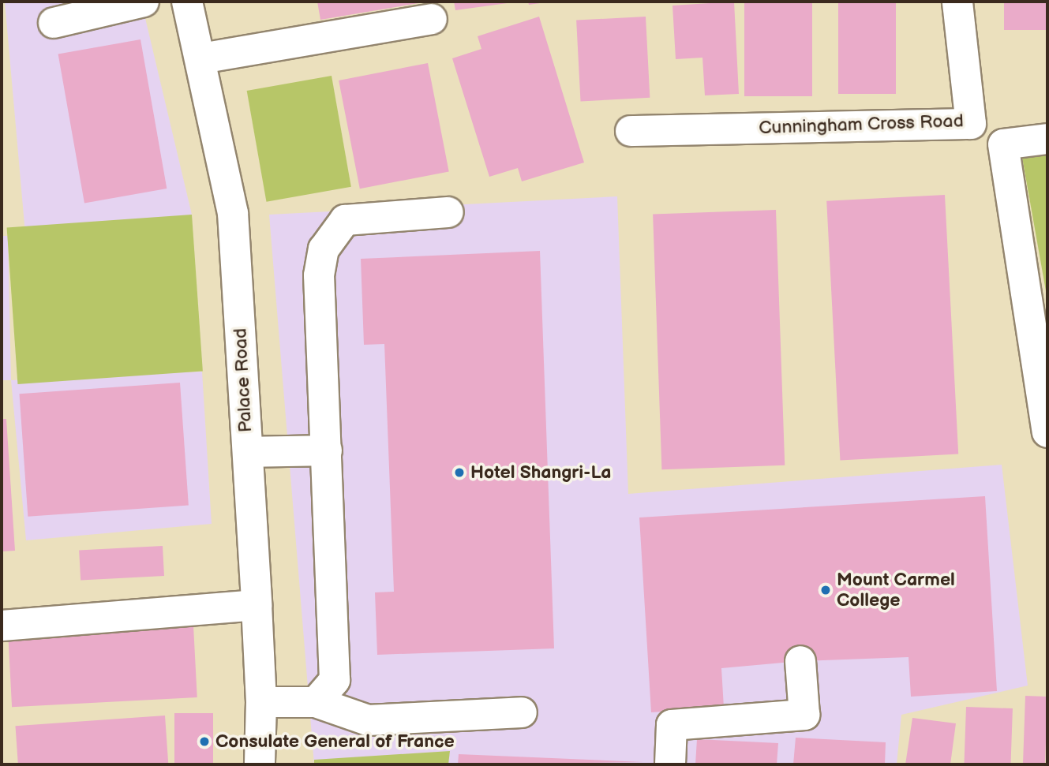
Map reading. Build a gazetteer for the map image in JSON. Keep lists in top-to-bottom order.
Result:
{
  "streets": {
    "street": ["Cunningham Cross Road", "Palace Road"]
  },
  "places": ["Hotel Shangri-La", "Mount Carmel College", "Consulate General of France"]
}
